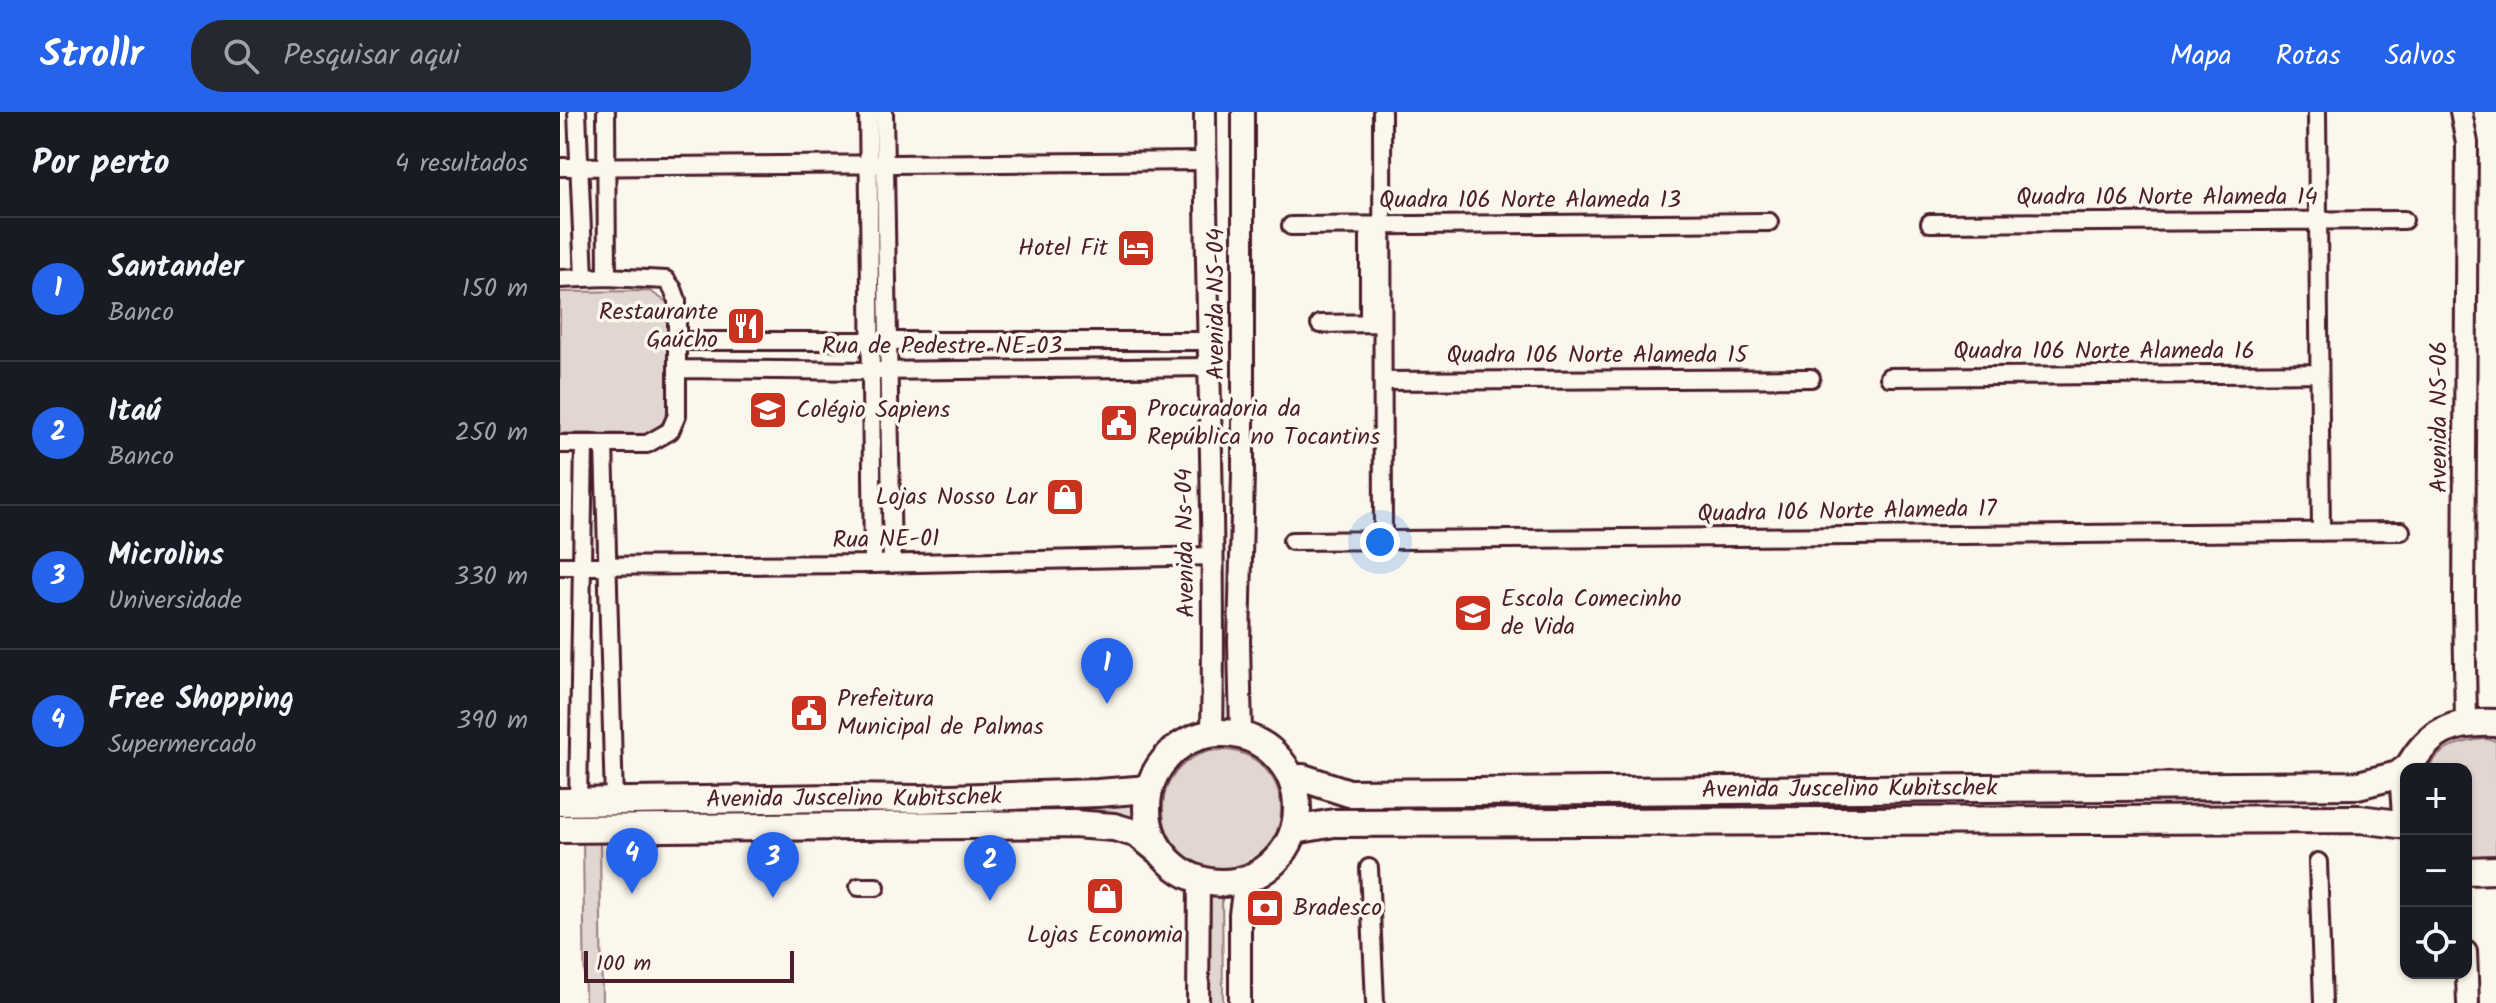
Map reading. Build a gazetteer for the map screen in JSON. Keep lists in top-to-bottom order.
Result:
{
  "streets": {
    "main road": ["Avenida Juscelino Kubitschek"],
    "street": [
      "Quadra 106 Norte Alameda 14",
      "Quadra 106 Norte Alameda 13",
      "Avenida NS-04",
      "Rua de Pedestre NE-03",
      "Quadra 106 Norte Alameda 16",
      "Quadra 106 Norte Alameda 15",
      "Avenida NS-06",
      "Quadra 106 Norte Alameda 17",
      "Rua NE-01",
      "Avenida Ns-04"
    ]
  },
  "crossings": [
    ["Avenida NS-04", "Avenida Ns-04"],
    ["Avenida NS-04", "Avenida Juscelino Kubitschek"],
    ["Rua de Pedestre NE-03", "Avenida Ns-04"],
    ["Rua NE-01", "Avenida Ns-04"],
    ["Avenida Ns-04", "Avenida Juscelino Kubitschek"]
  ],
  "places": {
    "hotel": ["Hotel Fit"],
    "restaurant": ["Restaurante Gaúcho"],
    "school or university": ["Colégio Sapiens", "Escola Comecinho de Vida"],
    "public building": ["Procuradoria da República no Tocantins", "Prefeitura Municipal de Palmas"],
    "shop": ["Lojas Nosso Lar", "Lojas Economia"],
    "bank": ["Bradesco"]
  },
  "scale_bar": "100 m",
  "page": {
    "header": "Strollr",
    "search": "Pesquisar aqui",
    "nav": ["Mapa", "Rotas", "Salvos"],
    "heading": ["Por perto", "4 resultados"],
    "list": [
      {
        "mark": "1",
        "name": "Santander",
        "note": "Banco",
        "value": "150 m"
      },
      {
        "mark": "2",
        "name": "Itaú",
        "note": "Banco",
        "value": "250 m"
      },
      {
        "mark": "3",
        "name": "Microlins",
        "note": "Universidade",
        "value": "330 m"
      },
      {
        "mark": "4",
        "name": "Free Shopping",
        "note": "Supermercado",
        "value": "390 m"
      }
    ],
    "pins": [
      "1",
      "4",
      "3",
      "2"
    ],
    "map_buttons": ["+", "−"],
    "scale": "100 m"
  }
}
